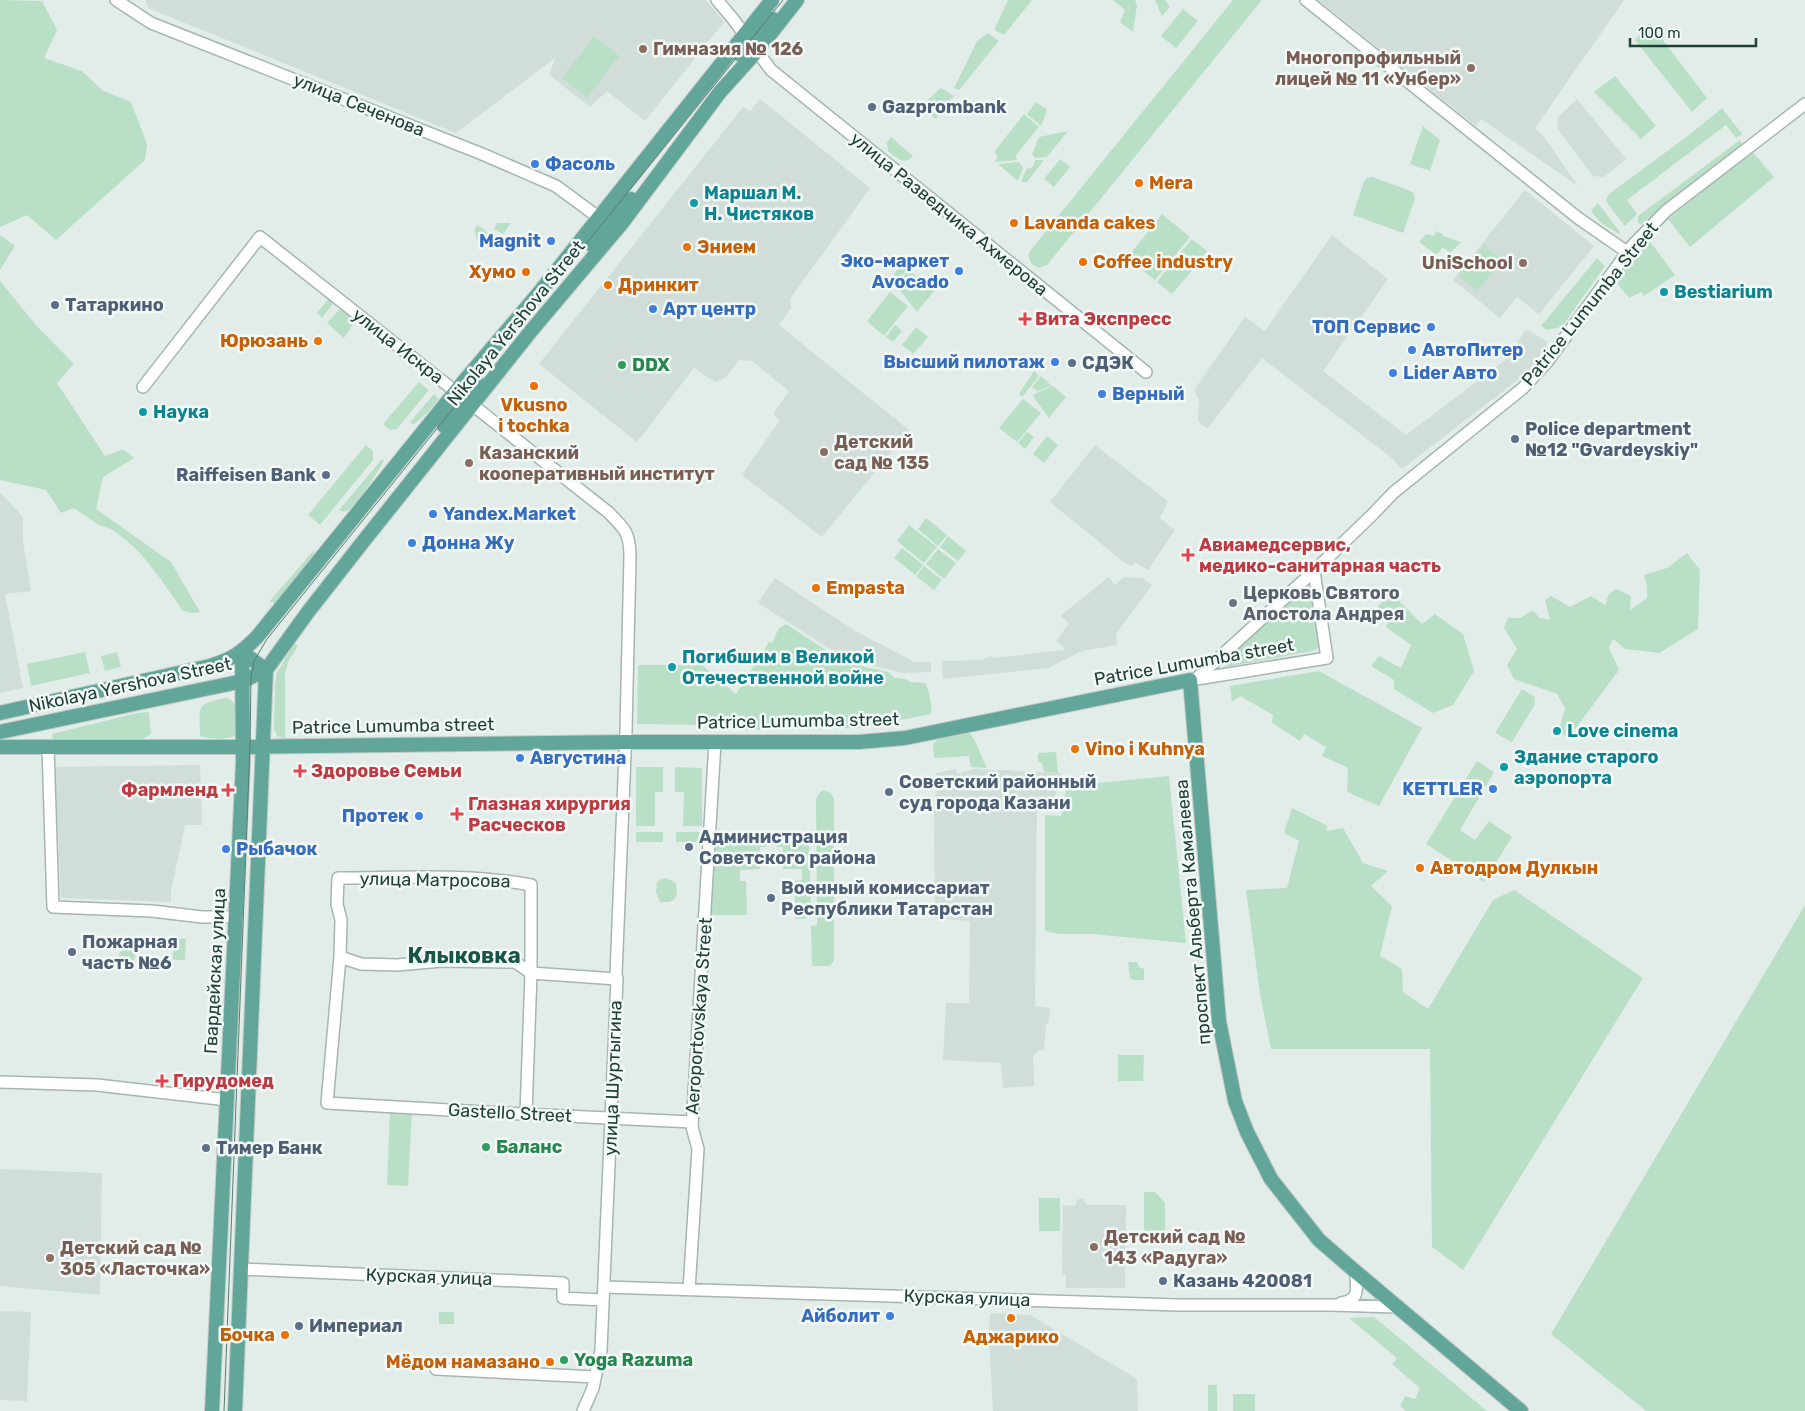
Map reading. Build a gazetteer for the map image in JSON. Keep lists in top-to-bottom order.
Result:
{
  "streets": {
    "main road": [
      "Nikolaya Yershova Street",
      "Patrice Lumumba street",
      "проспект Альберта Камалеева",
      "Гвардейская улица"
    ],
    "street": [
      "улица Сеченова",
      "улица Разведчика Ахмерова",
      "Patrice Lumumba Street",
      "улица Искра",
      "улица Матросова",
      "Aeroportovskaya Street",
      "улица Шуртыгина",
      "Gastello Street",
      "Курская улица"
    ]
  },
  "crossings": [
    ["улица Сеченова", "Nikolaya Yershova Street"],
    ["улица Разведчика Ахмерова", "Nikolaya Yershova Street"],
    ["Patrice Lumumba Street", "Patrice Lumumba street"],
    ["Patrice Lumumba Street", "проспект Альберта Камалеева"],
    ["Nikolaya Yershova Street", "улица Искра"],
    ["Nikolaya Yershova Street", "Гвардейская улица"],
    ["улица Искра", "Patrice Lumumba street"],
    ["улица Искра", "улица Шуртыгина"],
    ["Patrice Lumumba street", "проспект Альберта Камалеева"],
    ["Patrice Lumumba street", "Гвардейская улица"],
    ["Patrice Lumumba street", "Aeroportovskaya Street"],
    ["Patrice Lumumba street", "улица Шуртыгина"],
    ["улица Матросова", "Gastello Street"],
    ["проспект Альберта Камалеева", "Курская улица"],
    ["Aeroportovskaya Street", "Gastello Street"],
    ["Aeroportovskaya Street", "Курская улица"],
    ["улица Шуртыгина", "Gastello Street"],
    ["улица Шуртыгина", "Курская улица"]
  ],
  "districts": ["Клыковка"],
  "places": {
    "other": [
      "Гимназия № 126",
      "Многопрофильный лицей № 11 «Унбер»",
      "Gazprombank",
      "Фасоль",
      "Mera",
      "Маршал М. Н. Чистяков",
      "Lavanda cakes",
      "Magnit",
      "Энием",
      "Coffee industry",
      "UniSchool",
      "Эко-маркет Avocado",
      "Хумо",
      "Дринкит",
      "Bestiarium",
      "Татаркино",
      "Арт центр",
      "ТОП Сервис",
      "Юрюзань",
      "АвтоПитер",
      "Высший пилотаж",
      "СДЭК",
      "DDX",
      "Lider Авто",
      "Vkusno i tochka",
      "Верный",
      "Наука",
      "Police department №12 \"Gvardeyskiy\"",
      "Детский сад № 135",
      "Казанский кооперативный институт",
      "Raiffeisen Bank",
      "Yandex.Market",
      "Донна Жу",
      "Empasta",
      "Церковь Святого Апостола Андрея",
      "Погибшим в Великой Отечественной войне",
      "Love cinema",
      "Vino i Kuhnya",
      "Августина",
      "Здание старого аэропорта",
      "KETTLER",
      "Советский районный суд города Казани",
      "Протек",
      "Администрация Советского района",
      "Рыбачок",
      "Автодром Дулкын",
      "Военный комиссариат Республики Татарстан",
      "Пожарная часть №6",
      "Баланс",
      "Тимер Банк",
      "Детский сад № 143 «Радуга»",
      "Детский сад № 305 «Ласточка»",
      "Казань 420081",
      "Айболит",
      "Аджарико",
      "Империал",
      "Бочка",
      "Yoga Razuma",
      "Мёдом намазано"
    ],
    "health": [
      "Вита Экспресс",
      "Авиамедсервис, медико-санитарная часть",
      "Здоровье Семьи",
      "Фармленд",
      "Глазная хирургия Расческов",
      "Гирудомед"
    ]
  },
  "scale_bar": "100 m"
}
